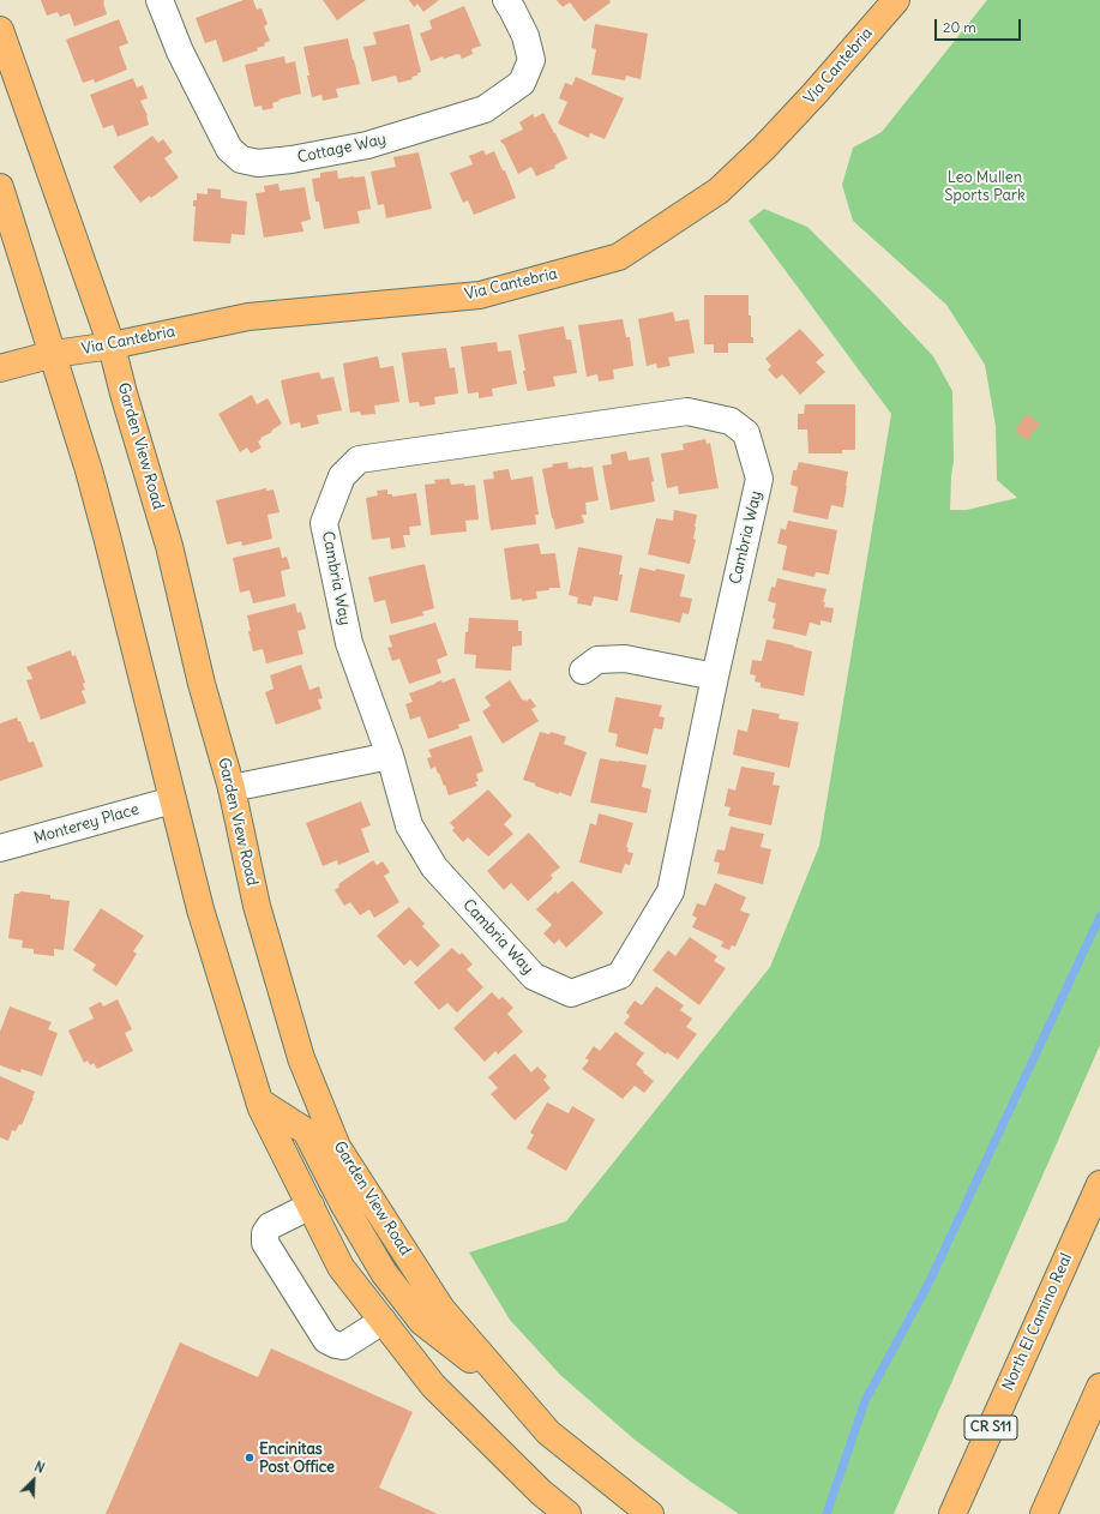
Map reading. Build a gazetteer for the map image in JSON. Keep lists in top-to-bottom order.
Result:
{
  "streets": {
    "main road": [
      "Via Cantebria",
      "Garden View Road",
      "North El Camino Real",
      "CR S11"
    ],
    "street": ["Cottage Way", "Cambria Way", "Monterey Place"]
  },
  "crossings": [
    ["Via Cantebria", "Garden View Road"]
  ],
  "parks": ["Leo Mullen Sports Park"],
  "places": ["Encinitas Post Office"],
  "scale_bar": "20 m",
  "north": "top right"
}
